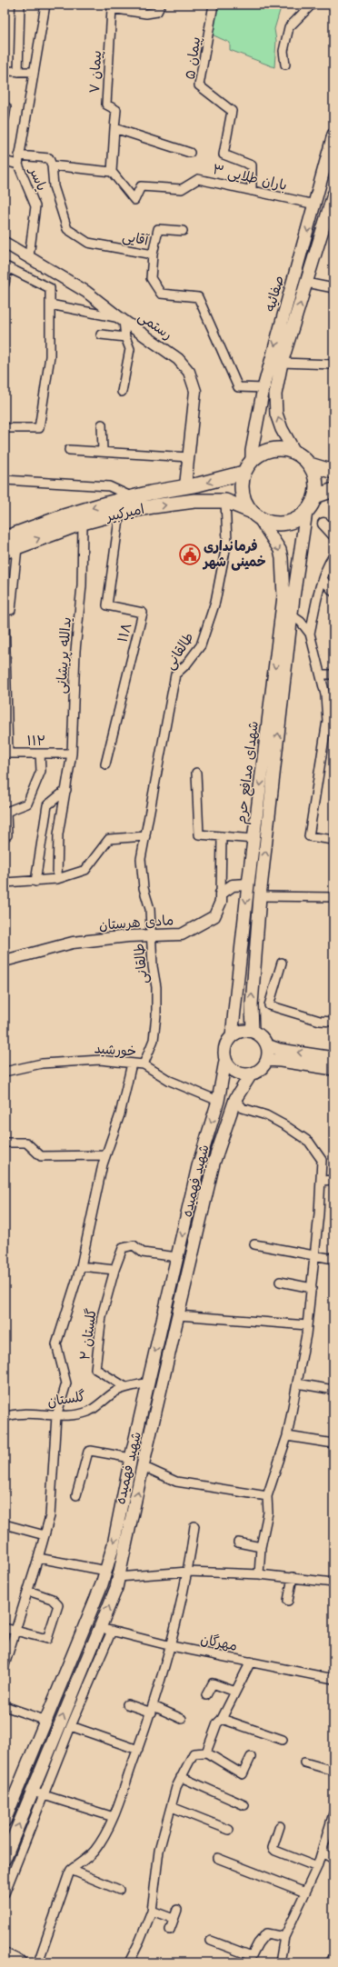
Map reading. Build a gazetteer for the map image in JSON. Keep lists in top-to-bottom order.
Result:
{
  "streets": {
    "main road": [
      "صفائیه",
      "امیرکبیر",
      "شهدای مدافع حرم",
      "شهید فهمیده"
    ],
    "street": [
      "پیمان ۵",
      "پیمان ۷",
      "باران طلایی ۳",
      "یاسر",
      "آقایی",
      "رستمی",
      "۱۱۸",
      "طالقانی",
      "یدالله پریشانی",
      "۱۱۲",
      "مادی هرستان",
      "خورشید",
      "گلستان ۲",
      "گلستان",
      "مهرگان"
    ]
  },
  "crossings": [
    ["پیمان ۵", "باران طلایی ۳"],
    ["باران طلایی ۳", "صفائیه"],
    ["یاسر", "رستمی"],
    ["آقایی", "صفائیه"],
    ["صفائیه", "امیرکبیر"],
    ["صفائیه", "شهدای مدافع حرم"],
    ["رستمی", "امیرکبیر"],
    ["امیرکبیر", "۱۱۸"],
    ["امیرکبیر", "طالقانی"],
    ["امیرکبیر", "یدالله پریشانی"],
    ["امیرکبیر", "شهدای مدافع حرم"],
    ["طالقانی", "مادی هرستان"],
    ["طالقانی", "خورشید"],
    ["یدالله پریشانی", "۱۱۲"],
    ["شهدای مدافع حرم", "شهید فهمیده"],
    ["خورشید", "شهید فهمیده"],
    ["شهید فهمیده", "گلستان"],
    ["شهید فهمیده", "مهرگان"],
    ["گلستان ۲", "گلستان"]
  ],
  "places": {
    "public building": ["فرمانداری خمینی شهر"]
  }
}
